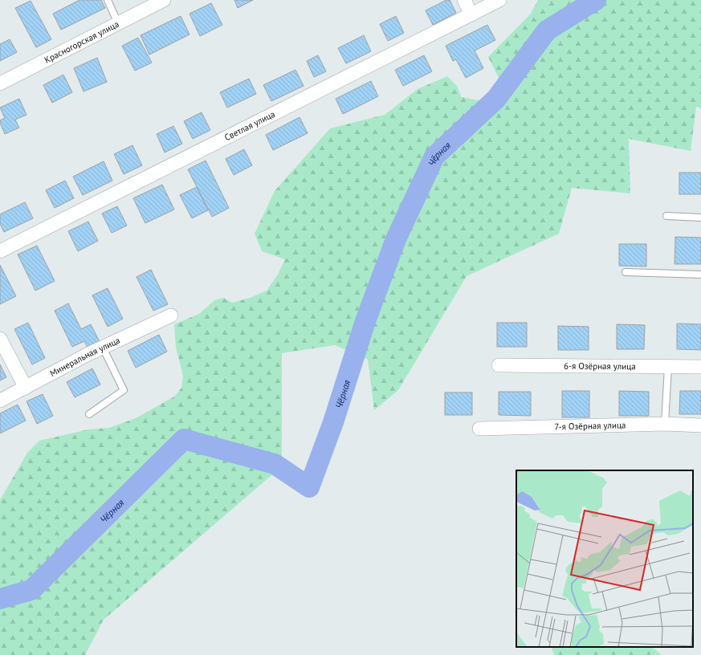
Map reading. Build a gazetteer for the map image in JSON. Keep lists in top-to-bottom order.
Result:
{
  "streets": {
    "street": [
      "Красногорская улица",
      "Светлая улица",
      "Минеральная улица",
      "6-я Озёрная улица",
      "7-я Озёрная улица"
    ]
  },
  "water": ["Чёрная"]
}
